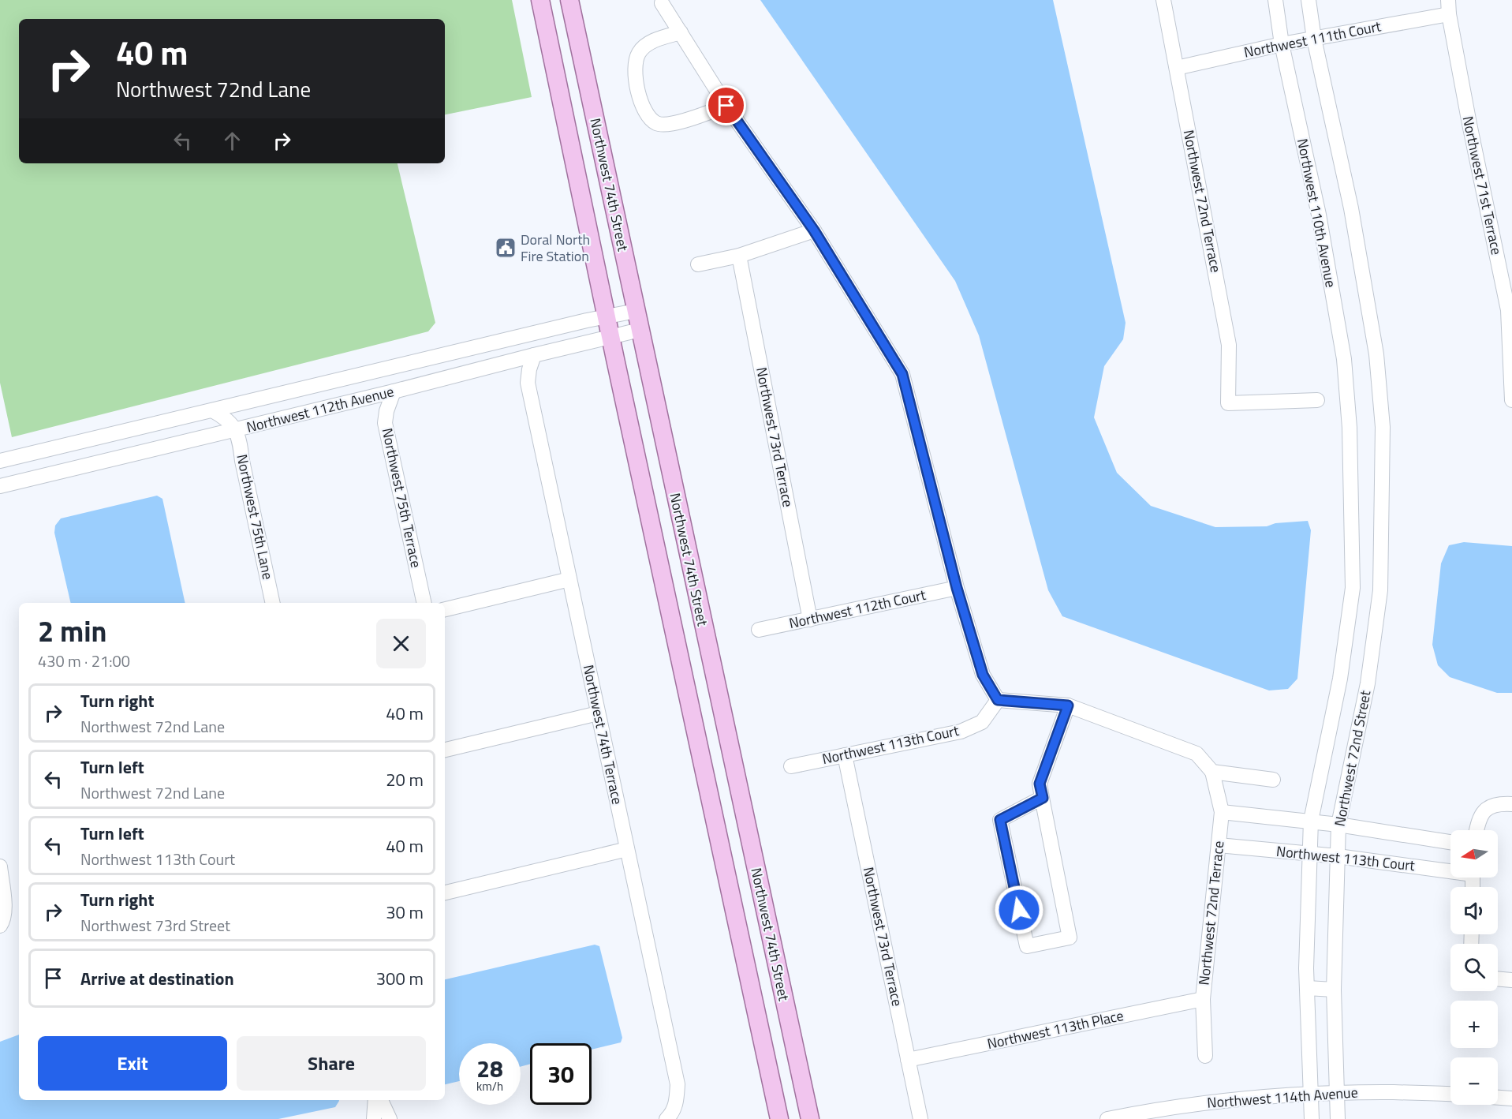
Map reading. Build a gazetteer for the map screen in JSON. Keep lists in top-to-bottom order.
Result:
{
  "streets": {
    "main road": ["Northwest 74th Street"],
    "street": [
      "Northwest 111th Court",
      "Northwest 71st Terrace",
      "Northwest 72nd Terrace",
      "Northwest 110th Avenue",
      "Northwest 112th Avenue",
      "Northwest 73rd Terrace",
      "Northwest 75th Terrace",
      "Northwest 75th Lane",
      "Northwest 112th Court",
      "Northwest 74th Terrace",
      "Northwest 113th Court",
      "Northwest 72nd Street",
      "Northwest 113th Place",
      "Northwest 114th Avenue"
    ]
  },
  "crossings": [
    ["Northwest 111th Court", "Northwest 71st Terrace"],
    ["Northwest 111th Court", "Northwest 72nd Terrace"],
    ["Northwest 111th Court", "Northwest 110th Avenue"],
    ["Northwest 111th Court", "Northwest 72nd Street"],
    ["Northwest 74th Street", "Northwest 112th Avenue"],
    ["Northwest 72nd Terrace", "Northwest 113th Court"],
    ["Northwest 72nd Terrace", "Northwest 113th Place"],
    ["Northwest 110th Avenue", "Northwest 72nd Street"],
    ["Northwest 112th Avenue", "Northwest 75th Terrace"],
    ["Northwest 112th Avenue", "Northwest 75th Lane"],
    ["Northwest 112th Avenue", "Northwest 74th Terrace"],
    ["Northwest 73rd Terrace", "Northwest 112th Court"],
    ["Northwest 73rd Terrace", "Northwest 113th Court"],
    ["Northwest 73rd Terrace", "Northwest 113th Place"],
    ["Northwest 113th Court", "Northwest 72nd Street"],
    ["Northwest 72nd Street", "Northwest 114th Avenue"]
  ],
  "places": {
    "public building": ["Doral North Fire Station"]
  },
  "north": "left",
  "page": {
    "turn": ["40 m", "Northwest 72nd Lane"],
    "heading": ["2 min", "430 m · 21:00"],
    "list": [
      {
        "name": "Turn right",
        "note": "Northwest 72nd Lane",
        "value": "40 m"
      },
      {
        "name": "Turn left",
        "note": "Northwest 72nd Lane",
        "value": "20 m"
      },
      {
        "name": "Turn left",
        "note": "Northwest 113th Court",
        "value": "40 m"
      },
      {
        "name": "Turn right",
        "note": "Northwest 73rd Street",
        "value": "30 m"
      },
      {
        "name": "Arrive at destination",
        "value": "300 m"
      }
    ],
    "map_buttons": ["+", "−"],
    "buttons": ["Exit", "Share"],
    "speed": "28 km/h",
    "limit": "30"
  }
}
